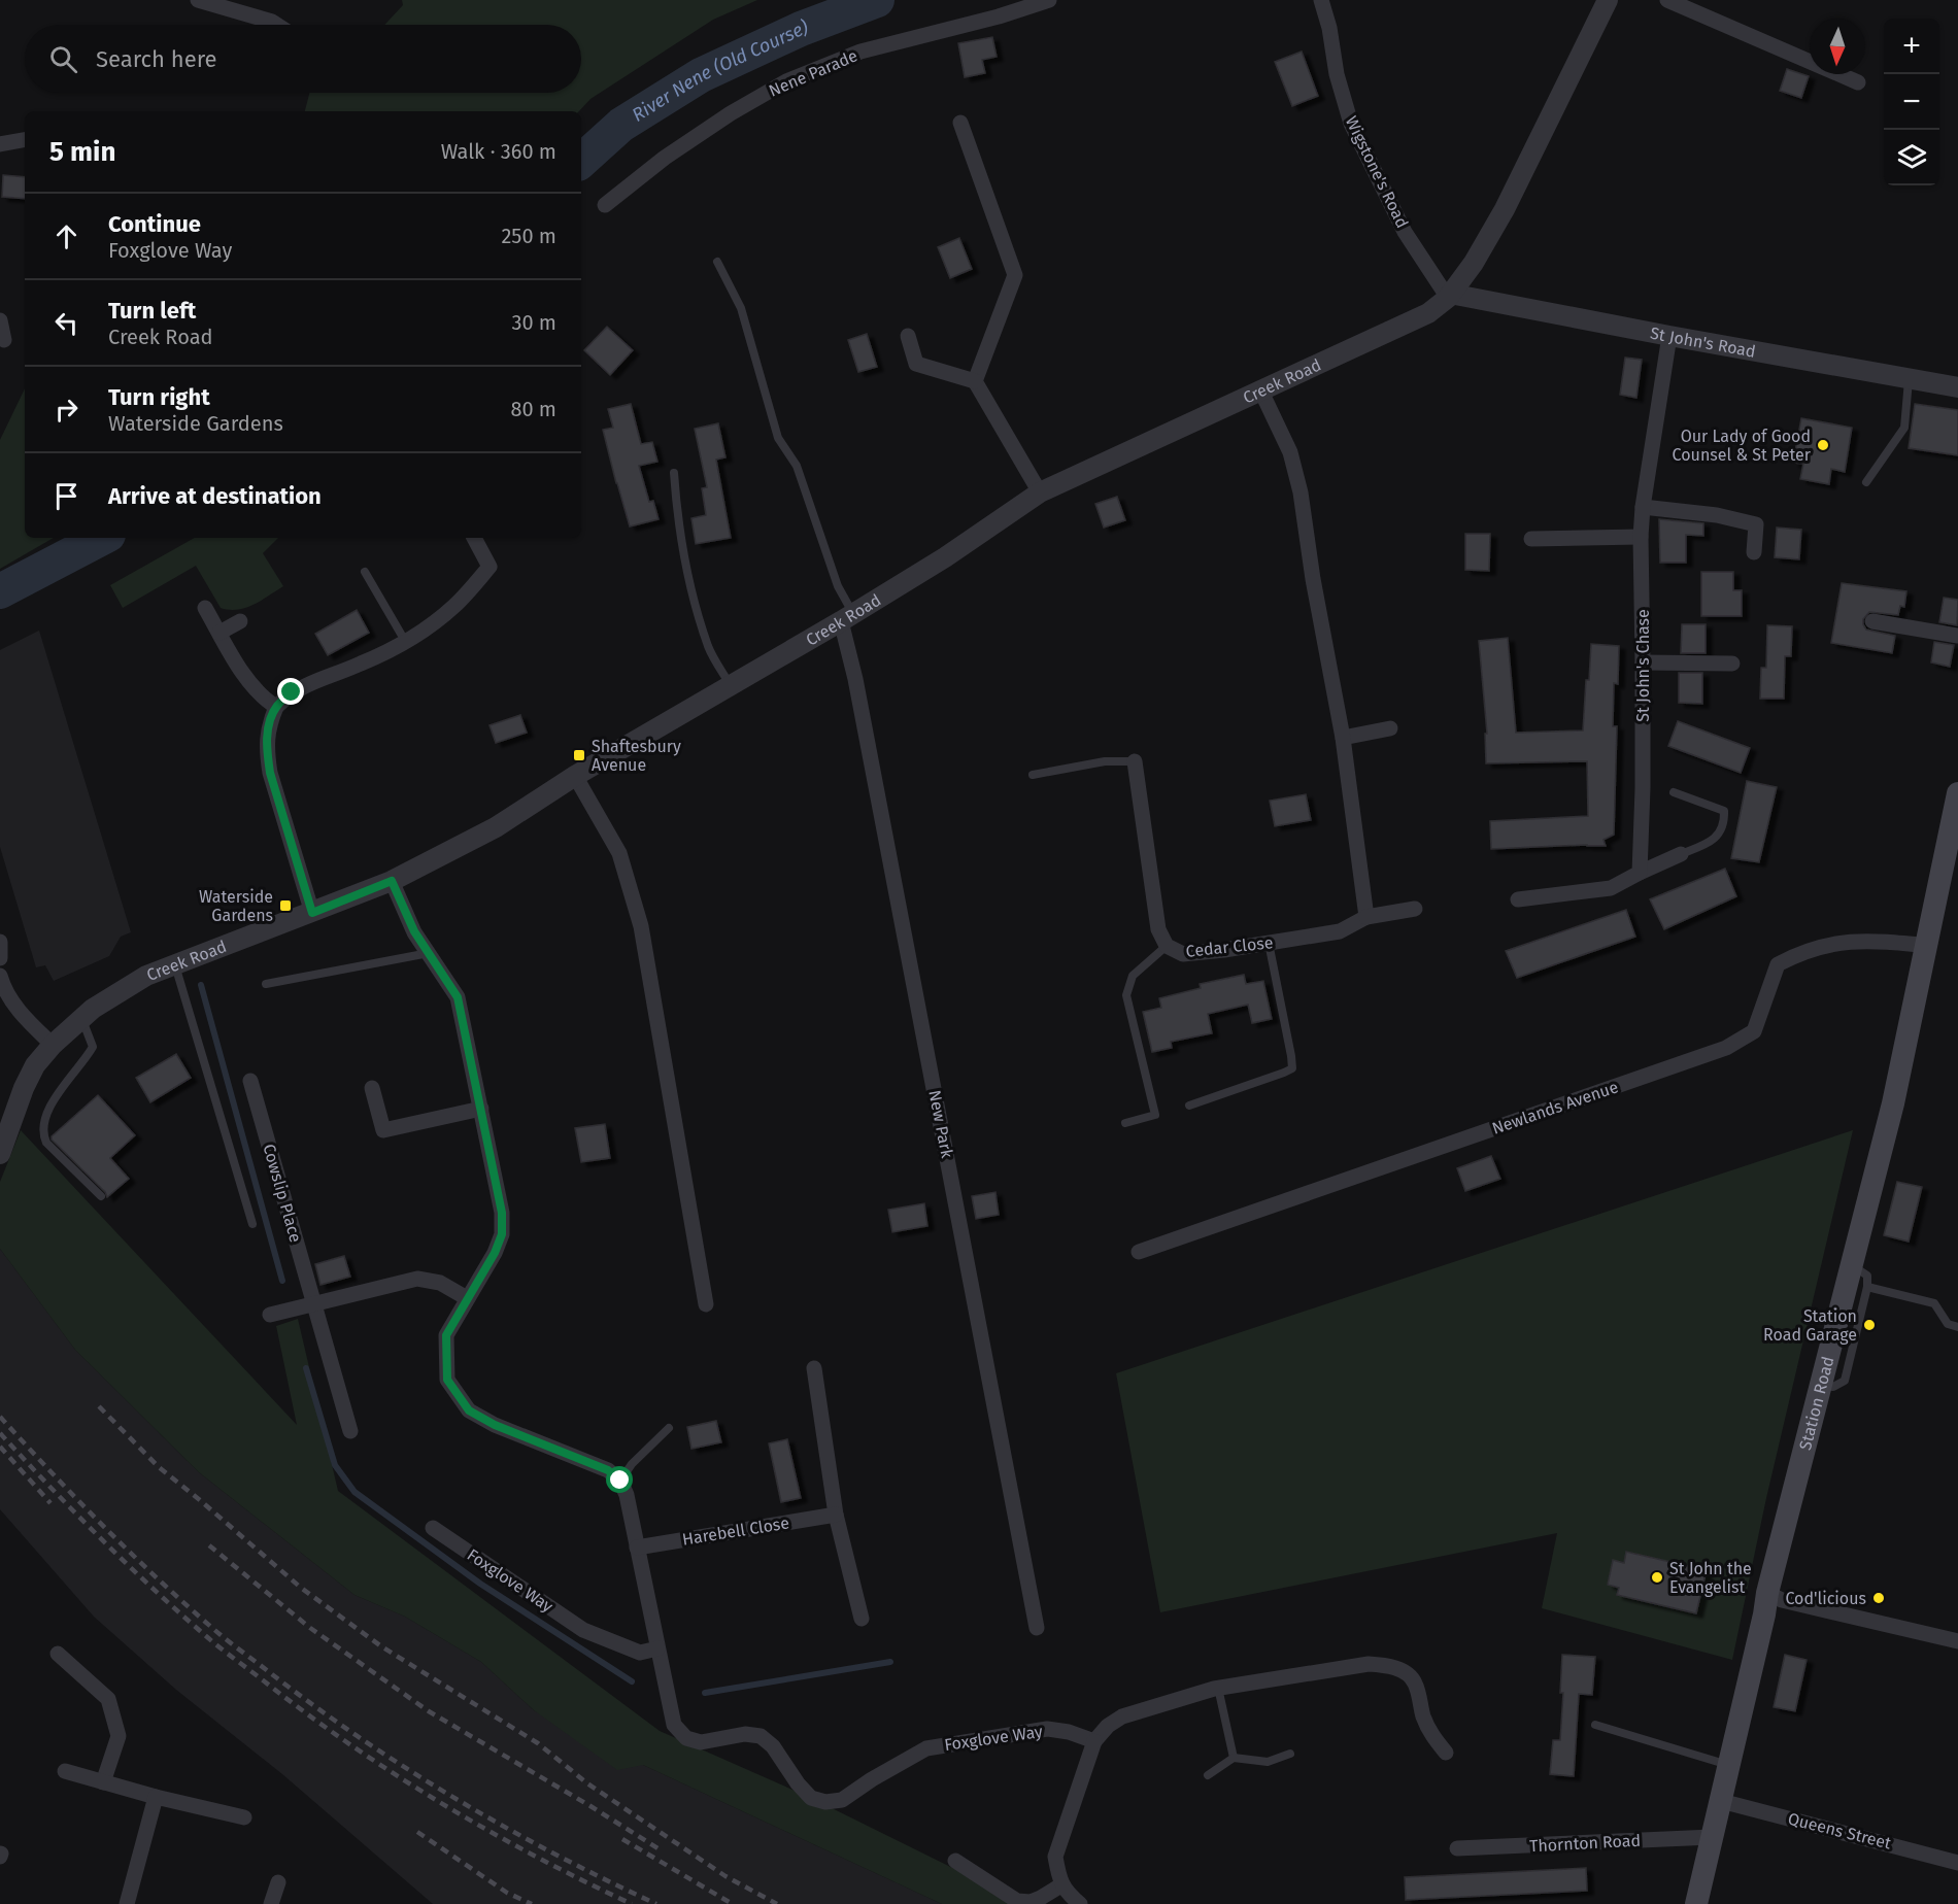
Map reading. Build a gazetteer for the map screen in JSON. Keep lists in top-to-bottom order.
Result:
{
  "streets": {
    "main road": ["Station Road"],
    "street": [
      "Nene Parade",
      "Wigstone's Road",
      "St John's Road",
      "Creek Road",
      "St John's Chase",
      "Cedar Close",
      "Newlands Avenue",
      "New Park",
      "Cowslip Place",
      "Harebell Close",
      "Foxglove Way",
      "Queens Street",
      "Thornton Road"
    ]
  },
  "crossings": [
    ["Wigstone's Road", "St John's Road"],
    ["Wigstone's Road", "Creek Road"],
    ["St John's Road", "Creek Road"],
    ["St John's Road", "St John's Chase"],
    ["Creek Road", "New Park"],
    ["Newlands Avenue", "Station Road"],
    ["Station Road", "Queens Street"],
    ["Station Road", "Thornton Road"],
    ["Harebell Close", "Foxglove Way"]
  ],
  "water": ["River Nene (Old Course)"],
  "places": {
    "other": [
      "Our Lady of Good Counsel & St Peter",
      "Station Road Garage",
      "St John the Evangelist",
      "Cod'licious"
    ],
    "transit": ["Shaftesbury Avenue", "Waterside Gardens"]
  },
  "north": "bottom",
  "page": {
    "map_buttons": ["+", "−"],
    "search": "Search here",
    "heading": ["5 min", "Walk · 360 m"],
    "list": [
      ["Continue", "Foxglove Way", "250 m"],
      ["Turn left", "Creek Road", "30 m"],
      ["Turn right", "Waterside Gardens", "80 m"],
      "Arrive at destination"
    ]
  }
}
